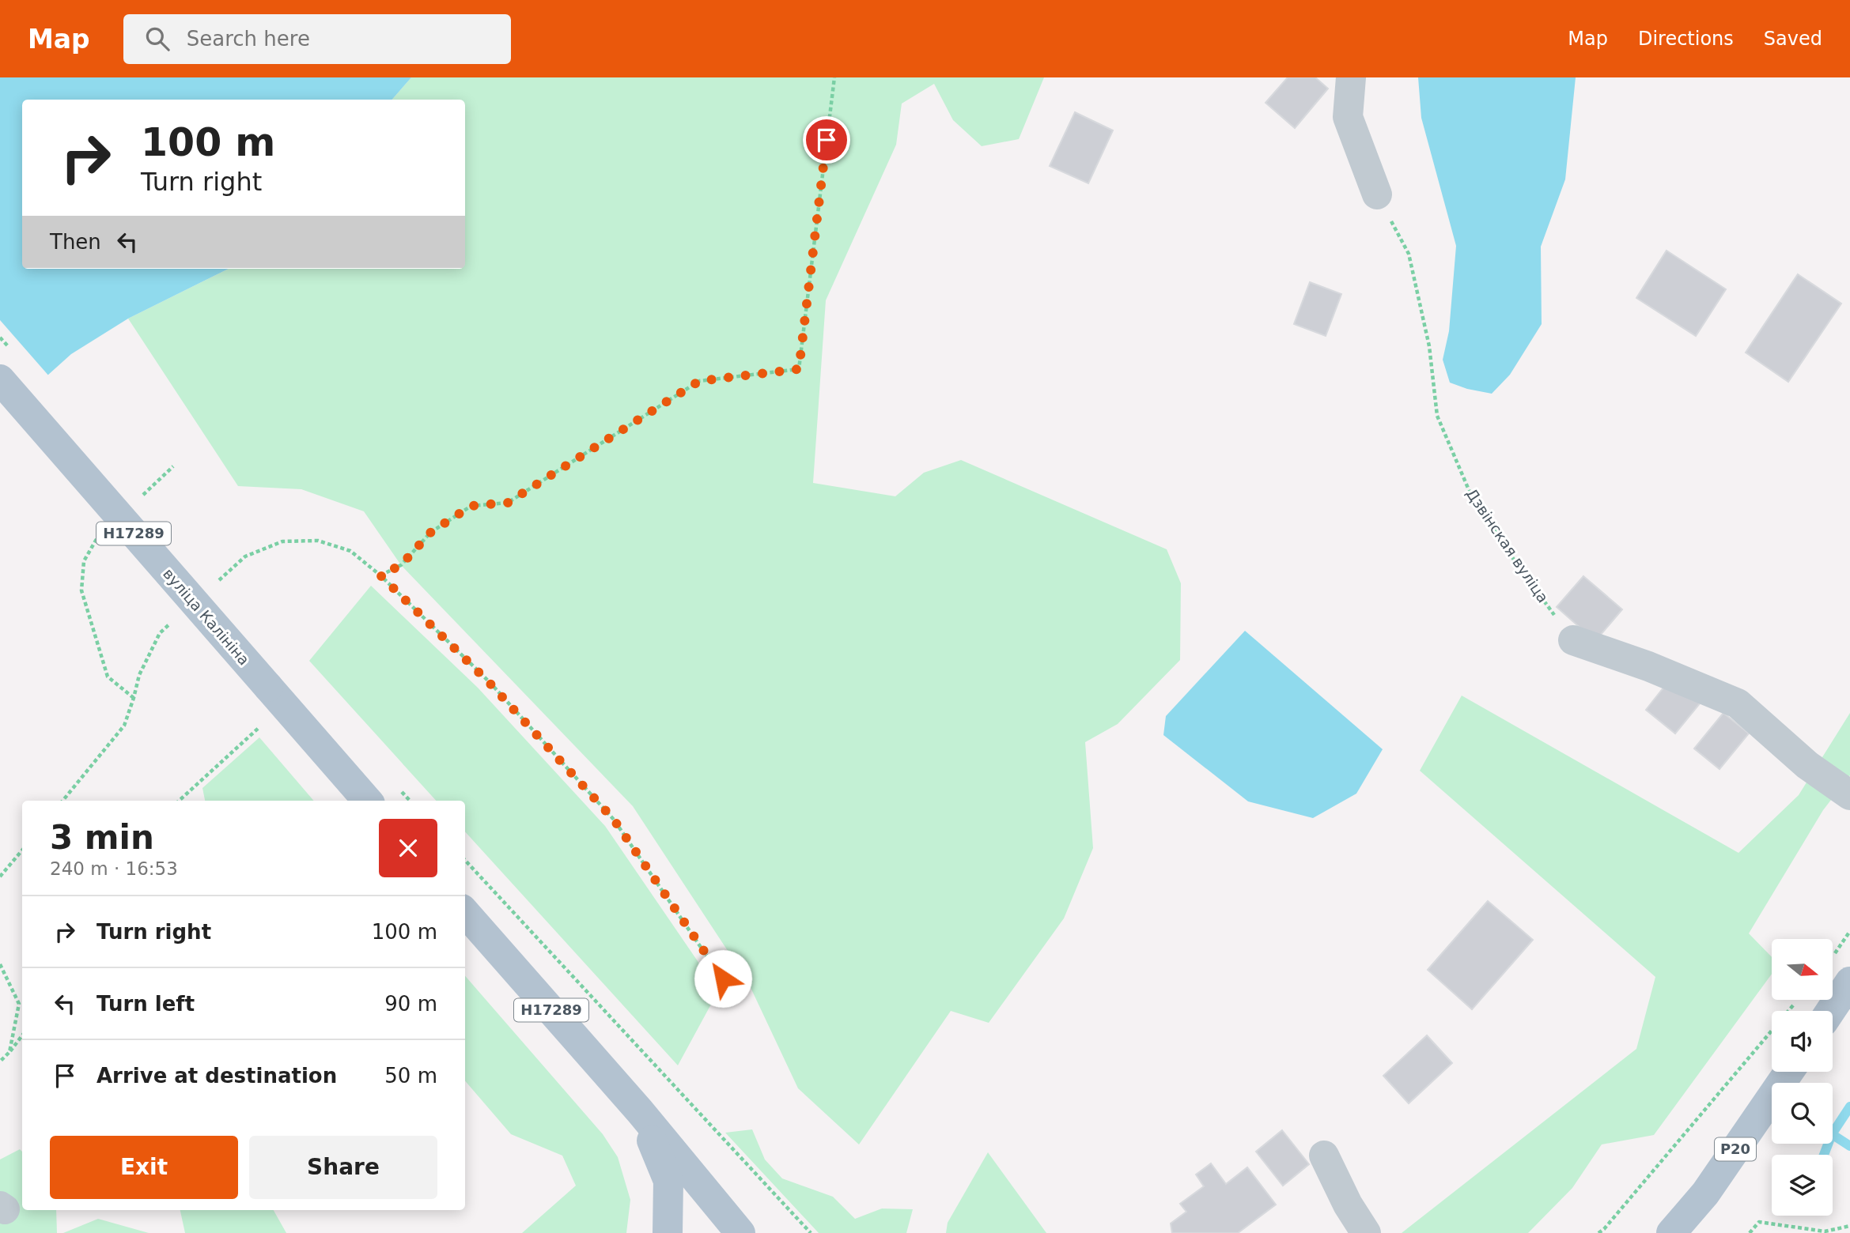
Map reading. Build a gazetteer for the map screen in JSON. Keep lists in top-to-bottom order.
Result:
{
  "streets": {
    "main road": ["Н17289", "вуліца Калініна", "Р20"],
    "path": ["Дзвінская вуліца"]
  },
  "north": "right",
  "page": {
    "header": "Map",
    "search": "Search here",
    "nav": ["Map", "Directions", "Saved"],
    "turn": ["100 m", "Turn right"],
    "then": "Then",
    "heading": ["3 min", "240 m · 16:53"],
    "list": [
      {
        "name": "Turn right",
        "value": "100 m"
      },
      {
        "name": "Turn left",
        "value": "90 m"
      },
      {
        "name": "Arrive at destination",
        "value": "50 m"
      }
    ],
    "buttons": ["Exit", "Share"]
  }
}
